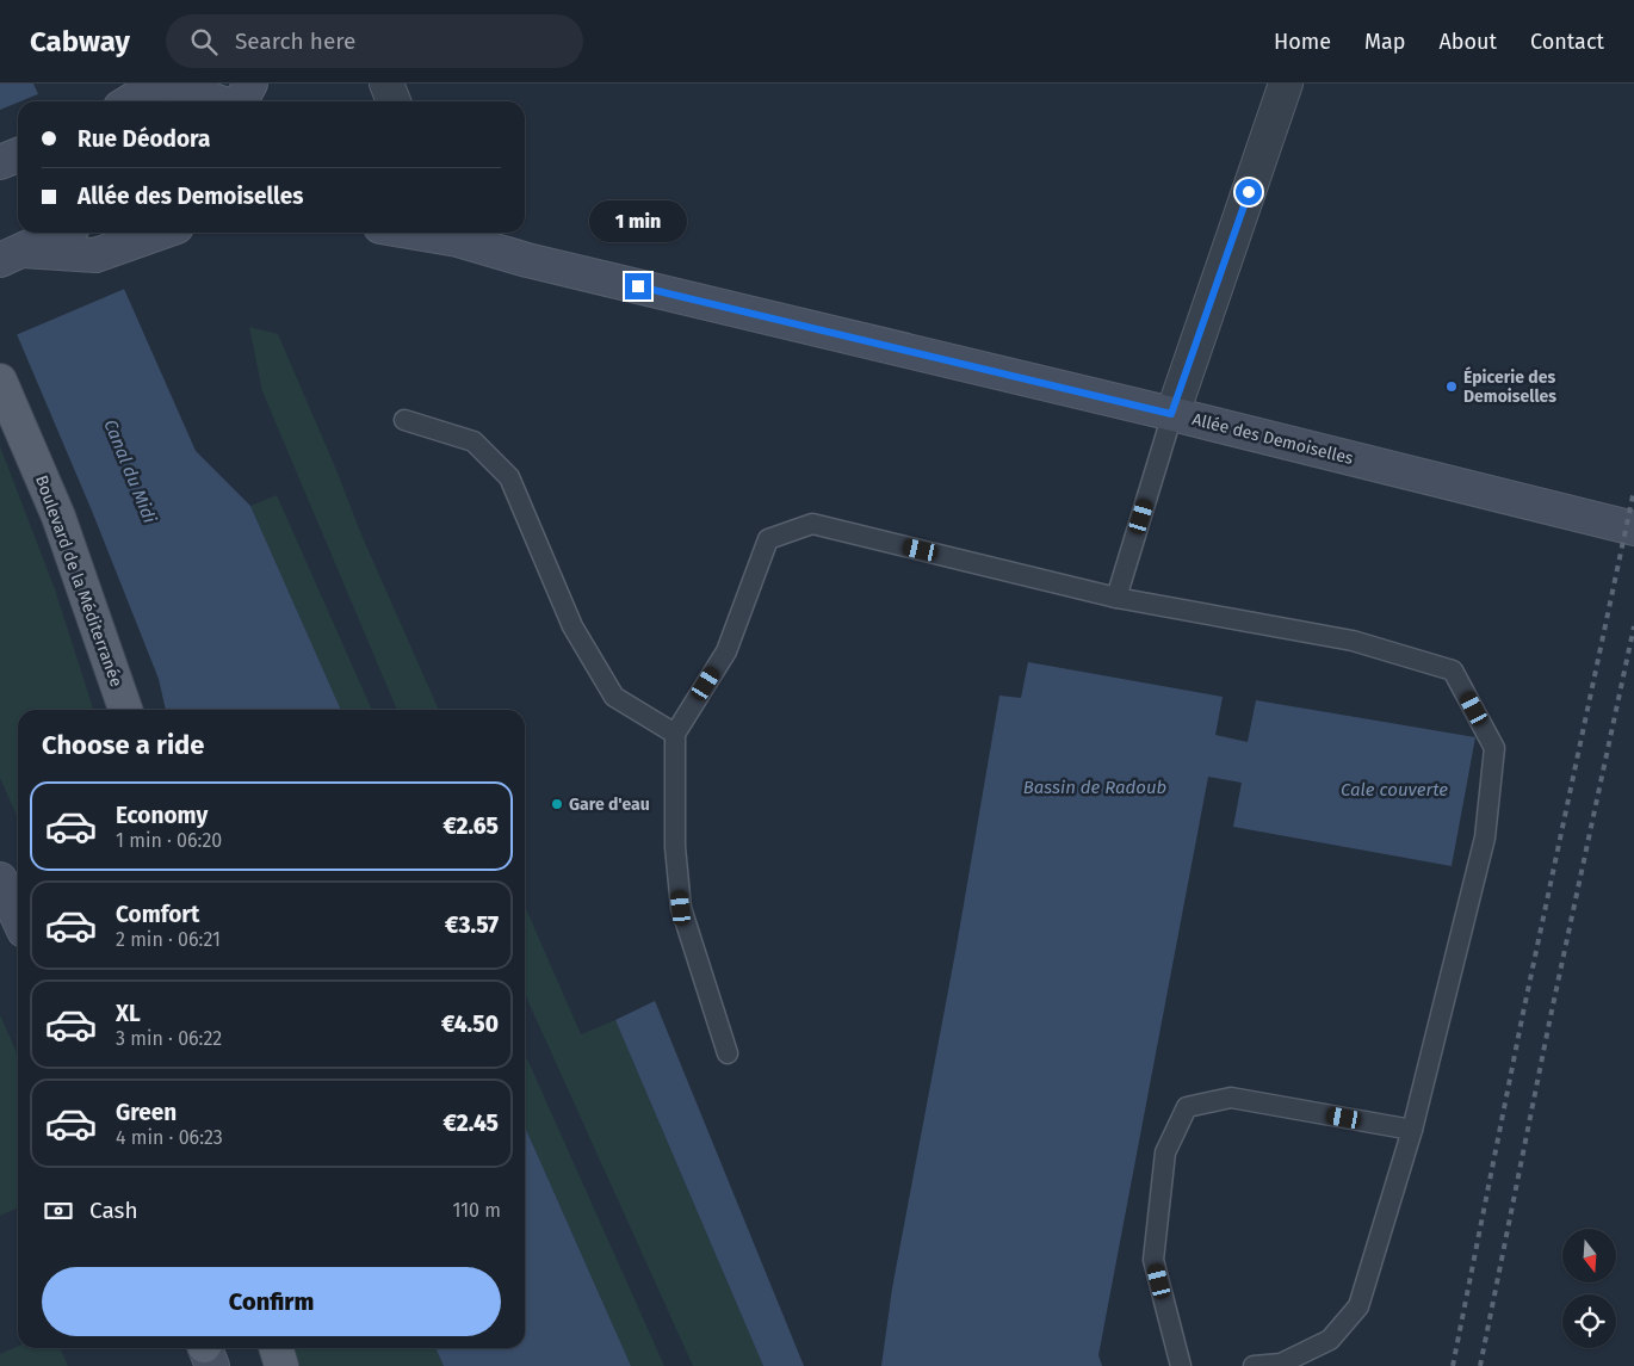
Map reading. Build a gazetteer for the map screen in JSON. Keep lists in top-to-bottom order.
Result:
{
  "streets": {
    "main road": ["Allée des Demoiselles", "Boulevard de la Méditerranée"]
  },
  "water": ["Canal du Midi", "Bassin de Radoub", "Cale couverte"],
  "places": ["Épicerie des Demoiselles", "Gare d'eau"],
  "north": "bottom",
  "page": {
    "header": "Cabway",
    "search": "Search here",
    "nav": [
      "Home",
      "Map",
      "About",
      "Contact"
    ],
    "banner": ["Rue Déodora", "Allée des Demoiselles"],
    "bubble": "1 min",
    "heading": "Choose a ride",
    "list": [
      {
        "name": "Economy",
        "note": "1 min · 06:20",
        "value": "€2.65"
      },
      {
        "name": "Comfort",
        "note": "2 min · 06:21",
        "value": "€3.57"
      },
      {
        "name": "XL",
        "note": "3 min · 06:22",
        "value": "€4.50"
      },
      {
        "name": "Green",
        "note": "4 min · 06:23",
        "value": "€2.45"
      }
    ],
    "pay": ["Cash", "110 m"],
    "buttons": "Confirm"
  }
}
